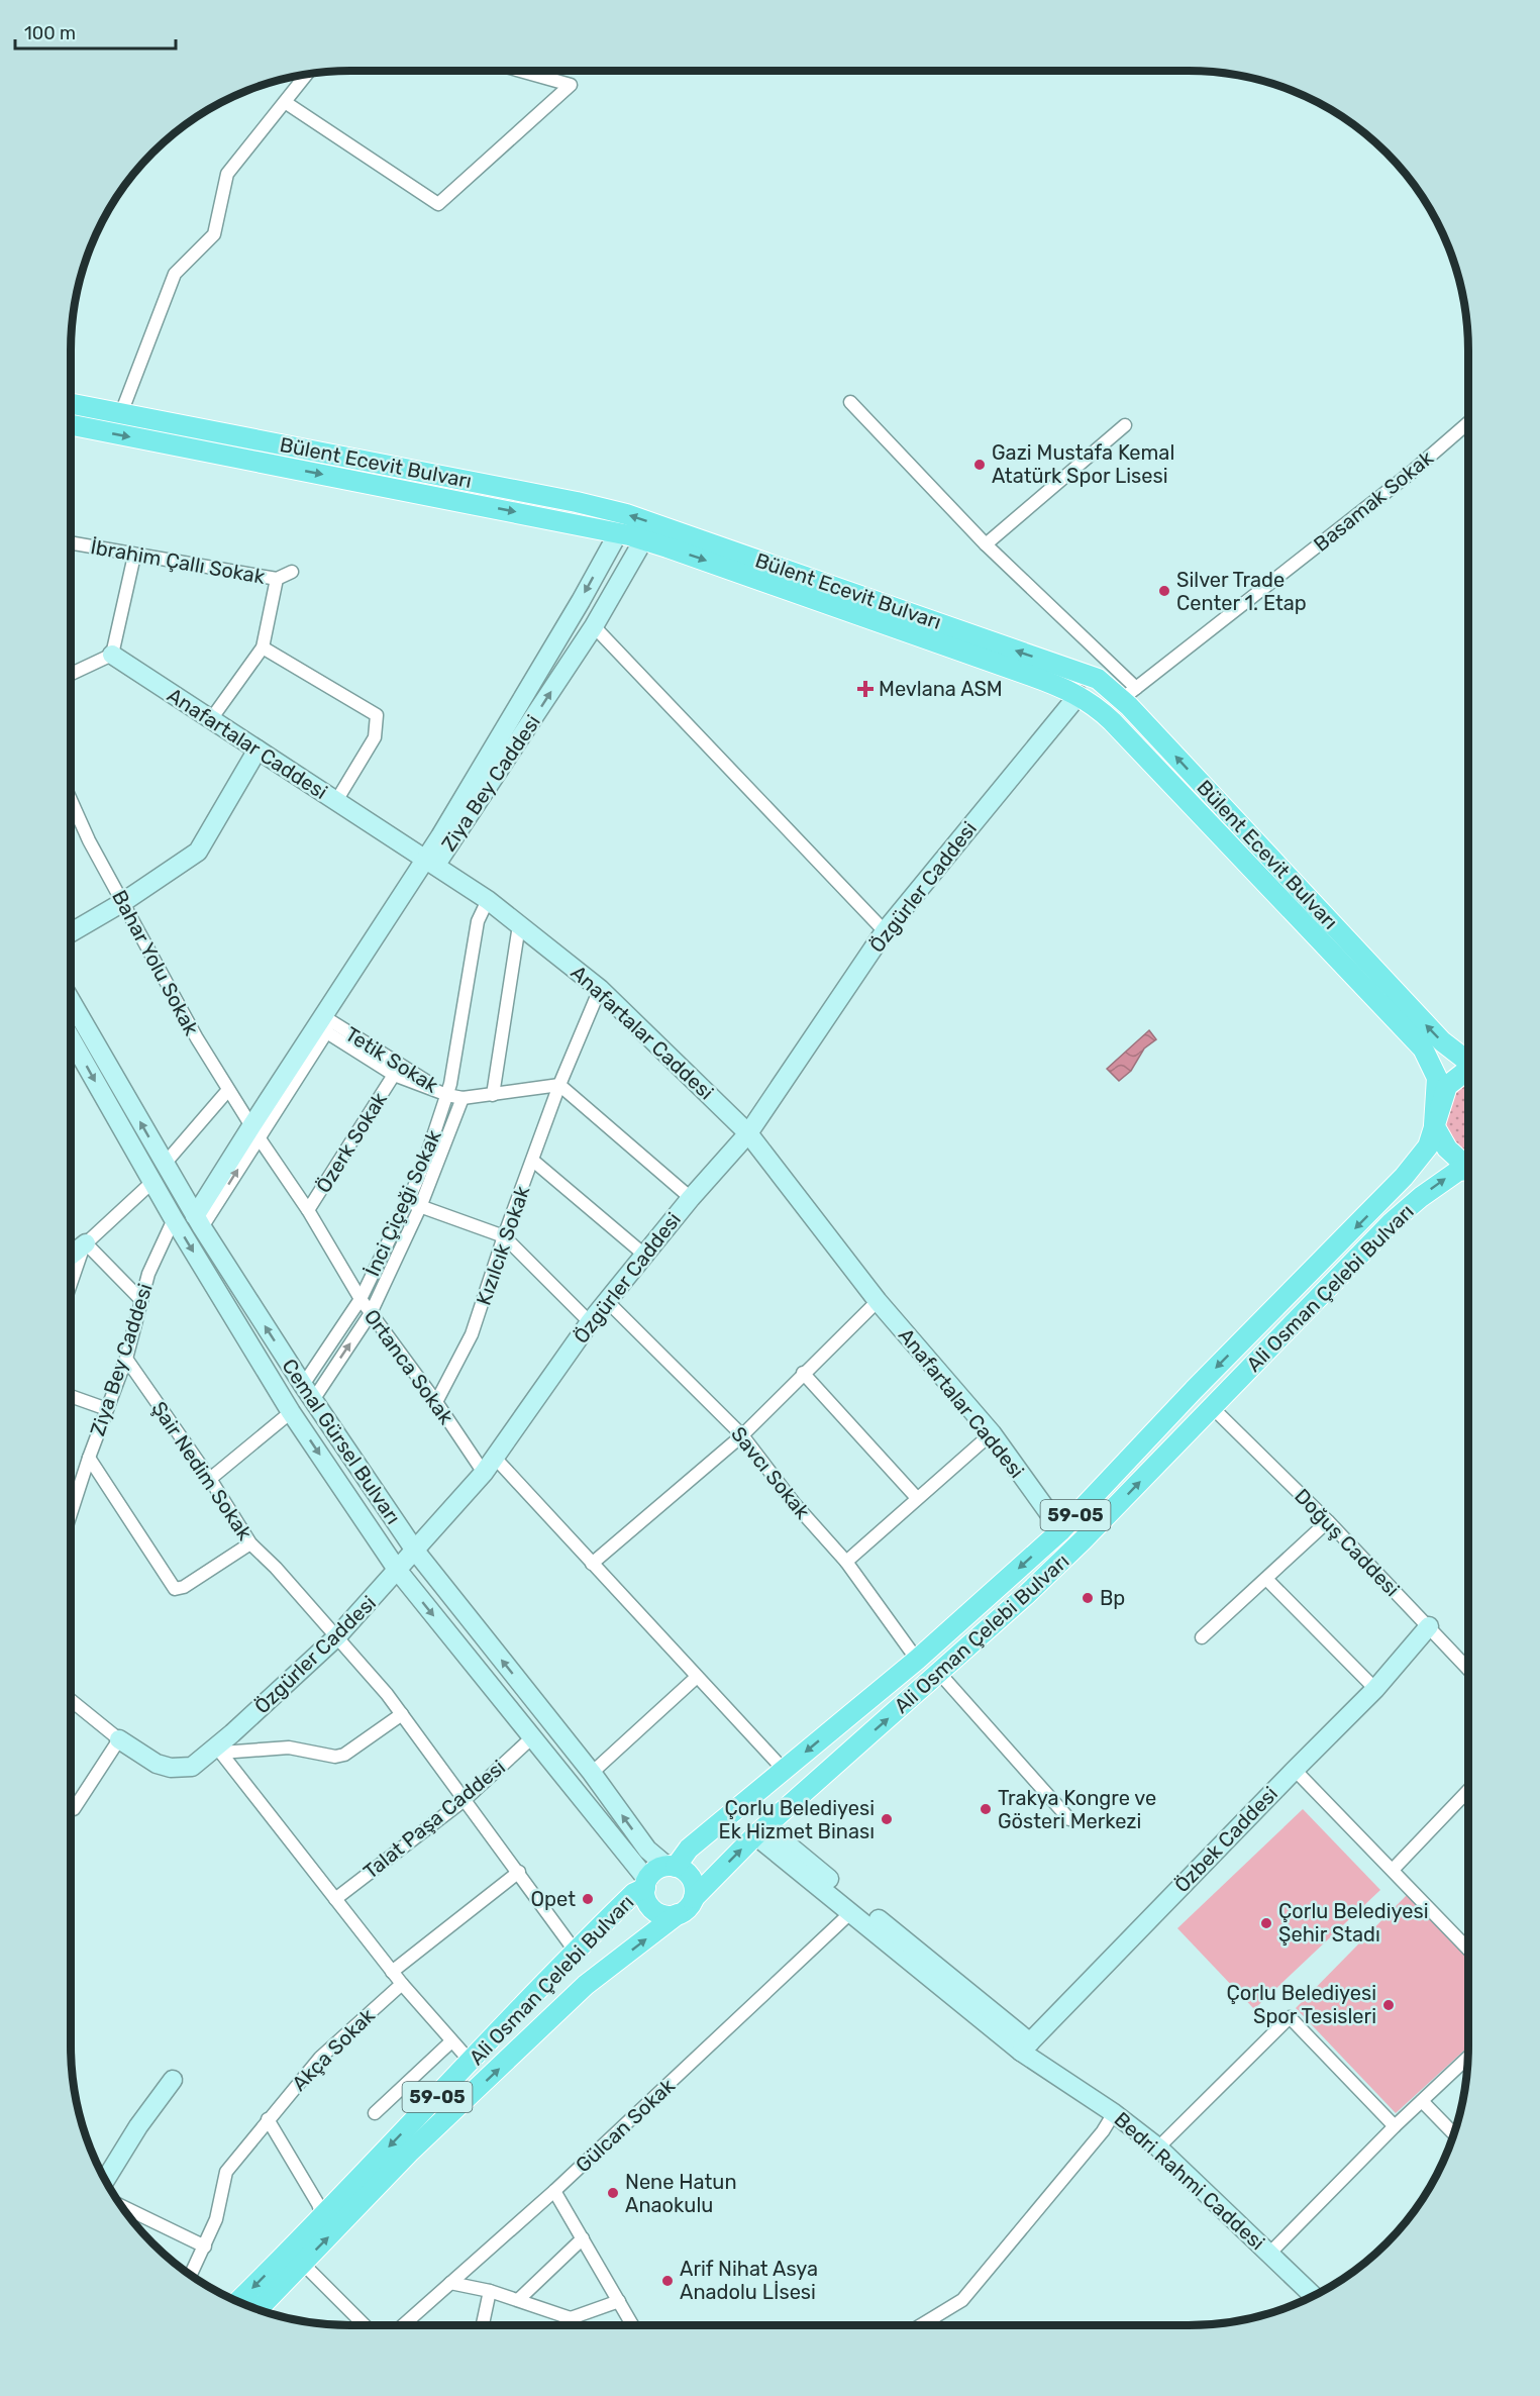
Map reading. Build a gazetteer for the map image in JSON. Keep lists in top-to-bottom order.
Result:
{
  "streets": {
    "main road": ["Bülent Ecevit Bulvarı", "Ali Osman Çelebi Bulvarı", "59-05"],
    "street": [
      "Basamak Sokak",
      "İbrahim Çallı Sokak",
      "Anafartalar Caddesi",
      "Ziya Bey Caddesi",
      "Özgürler Caddesi",
      "Bahar Yolu Sokak",
      "Tetik Sokak",
      "Özerk Sokak",
      "İnci Çiçeği Sokak",
      "Kızılcık Sokak",
      "Ortanca Sokak",
      "Cemal Gürsel Bulvarı",
      "Şair Nedim Sokak",
      "Savcı Sokak",
      "Doğuş Caddesi",
      "Talat Paşa Caddesi",
      "Özbek Caddesi",
      "Akça Sokak",
      "Gülcan Sokak",
      "Bedri Rahmi Caddesi"
    ]
  },
  "crossings": [
    ["Bülent Ecevit Bulvarı", "Basamak Sokak"],
    ["Anafartalar Caddesi", "Ziya Bey Caddesi"],
    ["Anafartalar Caddesi", "Özgürler Caddesi"],
    ["Anafartalar Caddesi", "İnci Çiçeği Sokak"],
    ["Anafartalar Caddesi", "Kızılcık Sokak"],
    ["Anafartalar Caddesi", "Ali Osman Çelebi Bulvarı"],
    ["Ziya Bey Caddesi", "Bahar Yolu Sokak"],
    ["Ziya Bey Caddesi", "Tetik Sokak"],
    ["Ziya Bey Caddesi", "Ortanca Sokak"],
    ["Ziya Bey Caddesi", "Cemal Gürsel Bulvarı"],
    ["Ziya Bey Caddesi", "Şair Nedim Sokak"],
    ["Özgürler Caddesi", "Ortanca Sokak"],
    ["Özgürler Caddesi", "Cemal Gürsel Bulvarı"],
    ["Özgürler Caddesi", "Şair Nedim Sokak"],
    ["Özgürler Caddesi", "Savcı Sokak"],
    ["Bahar Yolu Sokak", "Ortanca Sokak"],
    ["Tetik Sokak", "Özerk Sokak"],
    ["Tetik Sokak", "İnci Çiçeği Sokak"],
    ["Özerk Sokak", "Ortanca Sokak"],
    ["İnci Çiçeği Sokak", "Ortanca Sokak"],
    ["İnci Çiçeği Sokak", "Cemal Gürsel Bulvarı"],
    ["Kızılcık Sokak", "Ortanca Sokak"],
    ["Ali Osman Çelebi Bulvarı", "Cemal Gürsel Bulvarı"],
    ["Ali Osman Çelebi Bulvarı", "Şair Nedim Sokak"],
    ["Ali Osman Çelebi Bulvarı", "Savcı Sokak"],
    ["Ali Osman Çelebi Bulvarı", "59-05"],
    ["Ali Osman Çelebi Bulvarı", "Doğuş Caddesi"],
    ["Ali Osman Çelebi Bulvarı", "Bedri Rahmi Caddesi"],
    ["Cemal Gürsel Bulvarı", "Talat Paşa Caddesi"],
    ["Şair Nedim Sokak", "Talat Paşa Caddesi"],
    ["Doğuş Caddesi", "Özbek Caddesi"],
    ["Özbek Caddesi", "Bedri Rahmi Caddesi"],
    ["Gülcan Sokak", "Bedri Rahmi Caddesi"]
  ],
  "places": {
    "other": [
      "Gazi Mustafa Kemal Atatürk Spor Lisesi",
      "Silver Trade Center 1. Etap",
      "Bp",
      "Trakya Kongre ve Gösteri Merkezi",
      "Çorlu Belediyesi Ek Hizmet Binası",
      "Opet",
      "Çorlu Belediyesi Şehir Stadı",
      "Çorlu Belediyesi Spor Tesisleri",
      "Nene Hatun Anaokulu",
      "Arif Nihat Asya Anadolu Lİsesi"
    ],
    "health": ["Mevlana ASM"]
  },
  "scale_bar": "100 m"
}
